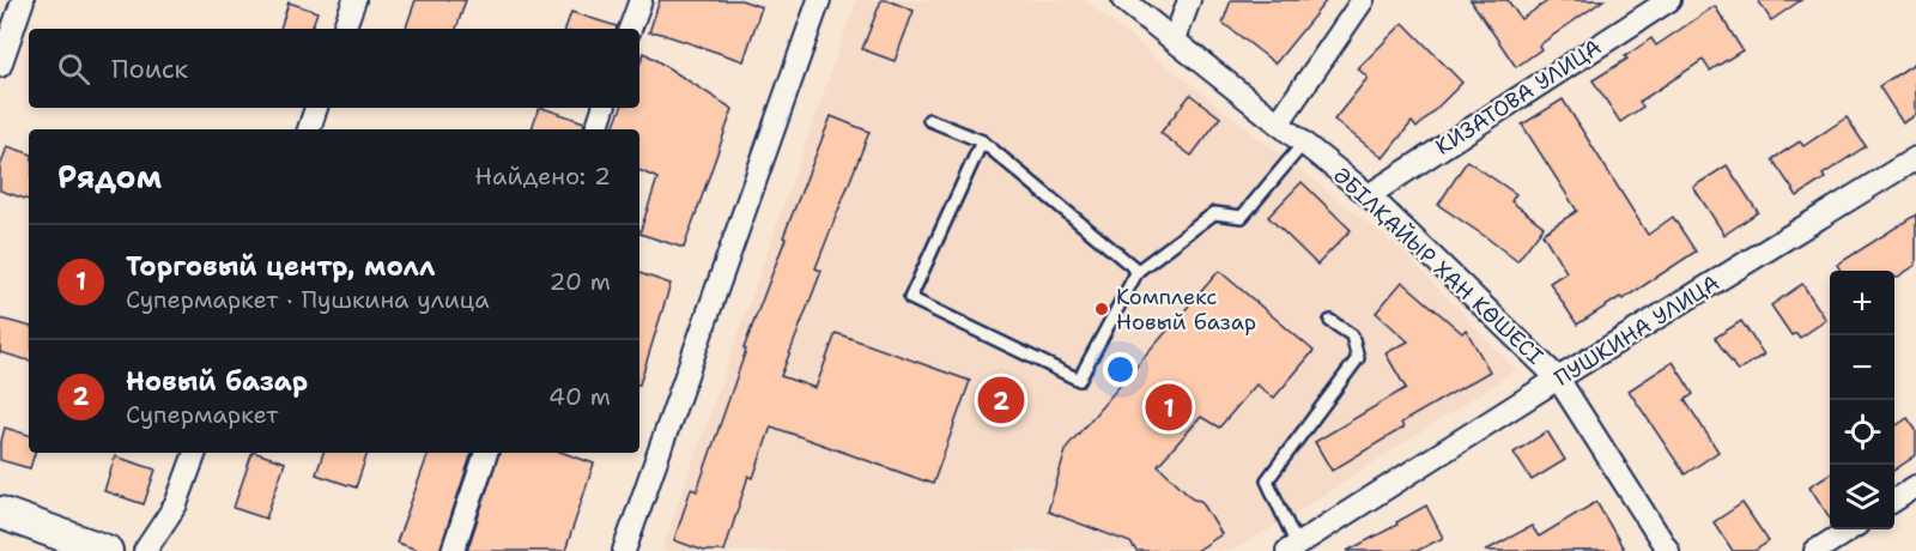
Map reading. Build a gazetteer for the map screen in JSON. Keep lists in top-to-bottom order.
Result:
{
  "streets": {
    "street": ["КИЗАТОВА УЛИЦА", "ӘБІЛҚАЙЫР ХАН КӨШЕСІ", "ПУШКИНА УЛИЦА"]
  },
  "crossings": [
    ["КИЗАТОВА УЛИЦА", "ӘБІЛҚАЙЫР ХАН КӨШЕСІ"],
    ["ӘБІЛҚАЙЫР ХАН КӨШЕСІ", "ПУШКИНА УЛИЦА"]
  ],
  "places": ["Комплекс Новый базар"],
  "page": {
    "search": "Поиск",
    "heading": ["Рядом", "Найдено: 2"],
    "list": [
      {
        "mark": "1",
        "name": "Торговый центр, молл",
        "note": "Супермаркет · Пушкина улица",
        "value": "20 m"
      },
      {
        "mark": "2",
        "name": "Новый базар",
        "note": "Супермаркет",
        "value": "40 m"
      }
    ],
    "map_buttons": ["+", "−"],
    "pins": ["2", "1"]
  }
}
